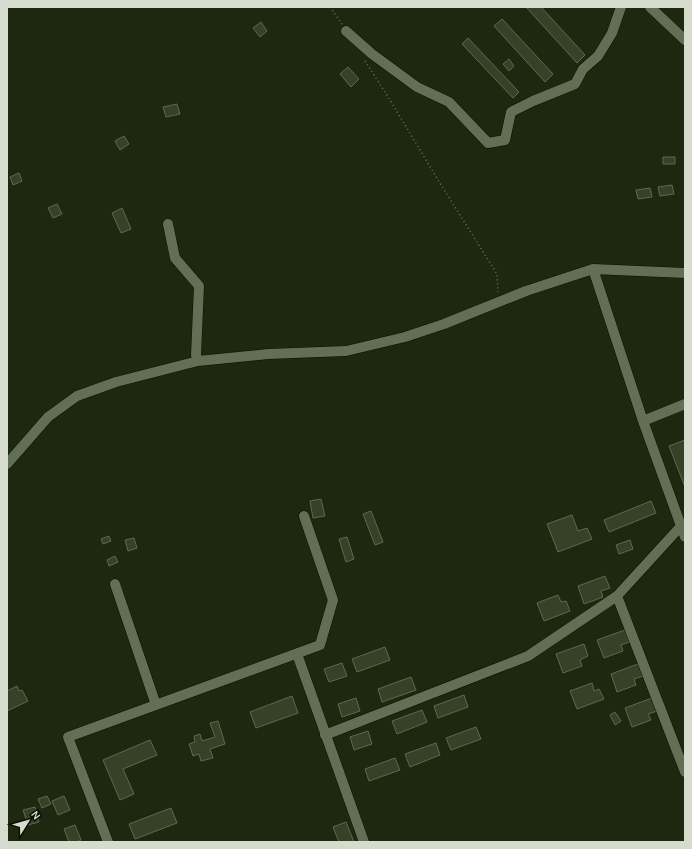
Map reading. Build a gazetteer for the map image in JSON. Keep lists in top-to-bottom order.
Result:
{
  "north": "top right"
}
